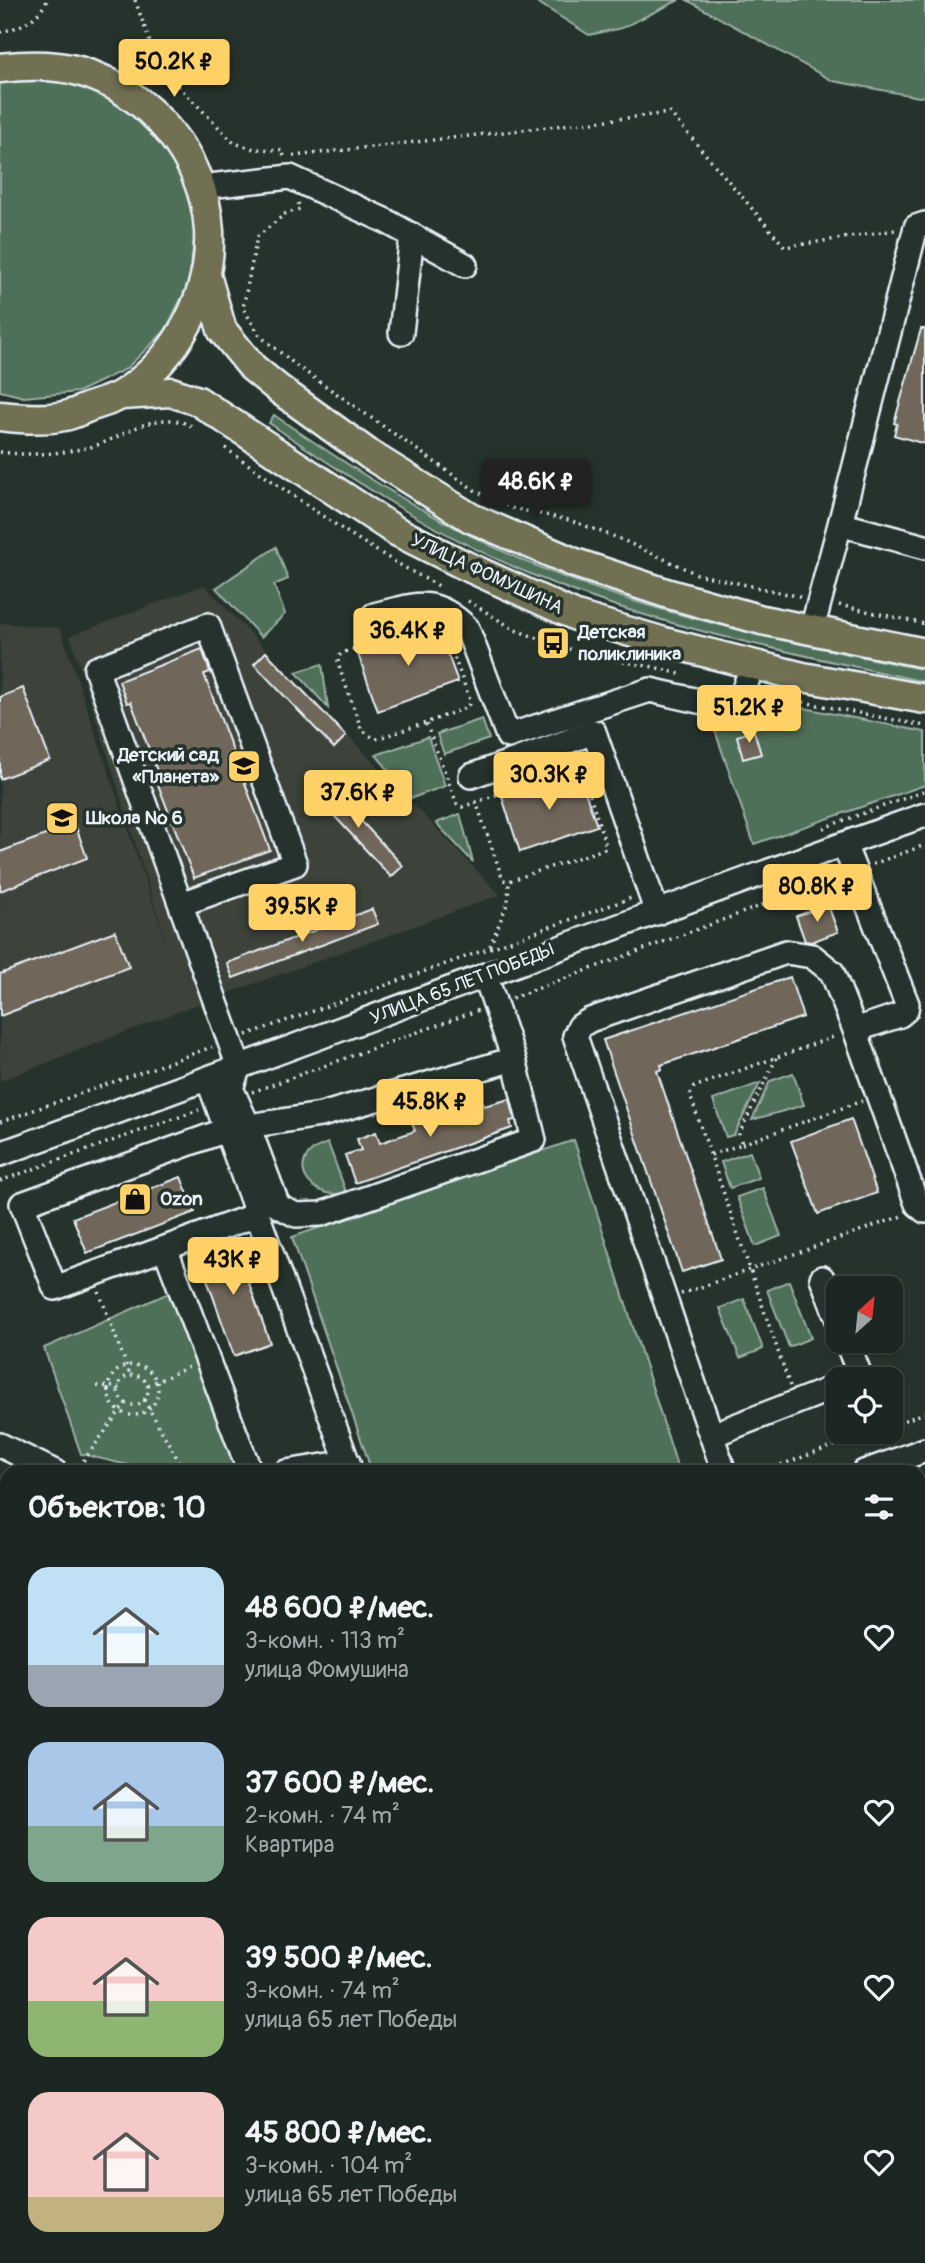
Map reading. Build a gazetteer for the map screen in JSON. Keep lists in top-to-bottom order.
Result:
{
  "streets": {
    "main road": ["УЛИЦА ФОМУШИНА"],
    "street": ["УЛИЦА 65 ЛЕТ ПОБЕДЫ"]
  },
  "places": {
    "bus stop": ["Детская поликлиника"],
    "school or university": ["Детский сад «Планета»", "Школа № 6"],
    "shop": ["Ozon"]
  },
  "north": "top right",
  "page": {
    "price": [
      "50.2K ₽",
      "48.6K ₽",
      "36.4K ₽",
      "51.2K ₽",
      "30.3K ₽",
      "37.6K ₽",
      "80.8K ₽",
      "39.5K ₽",
      "45.8K ₽",
      "43K ₽"
    ],
    "heading": "Объектов: 10",
    "list": [
      {
        "name": "48 600 ₽/мес.",
        "note": "3-комн. · 113 m² · улица Фомушина"
      },
      {
        "name": "37 600 ₽/мес.",
        "note": "2-комн. · 74 m² · Квартира"
      },
      {
        "name": "39 500 ₽/мес.",
        "note": "3-комн. · 74 m² · улица 65 лет Победы"
      },
      {
        "name": "45 800 ₽/мес.",
        "note": "3-комн. · 104 m² · улица 65 лет Победы"
      }
    ]
  }
}
